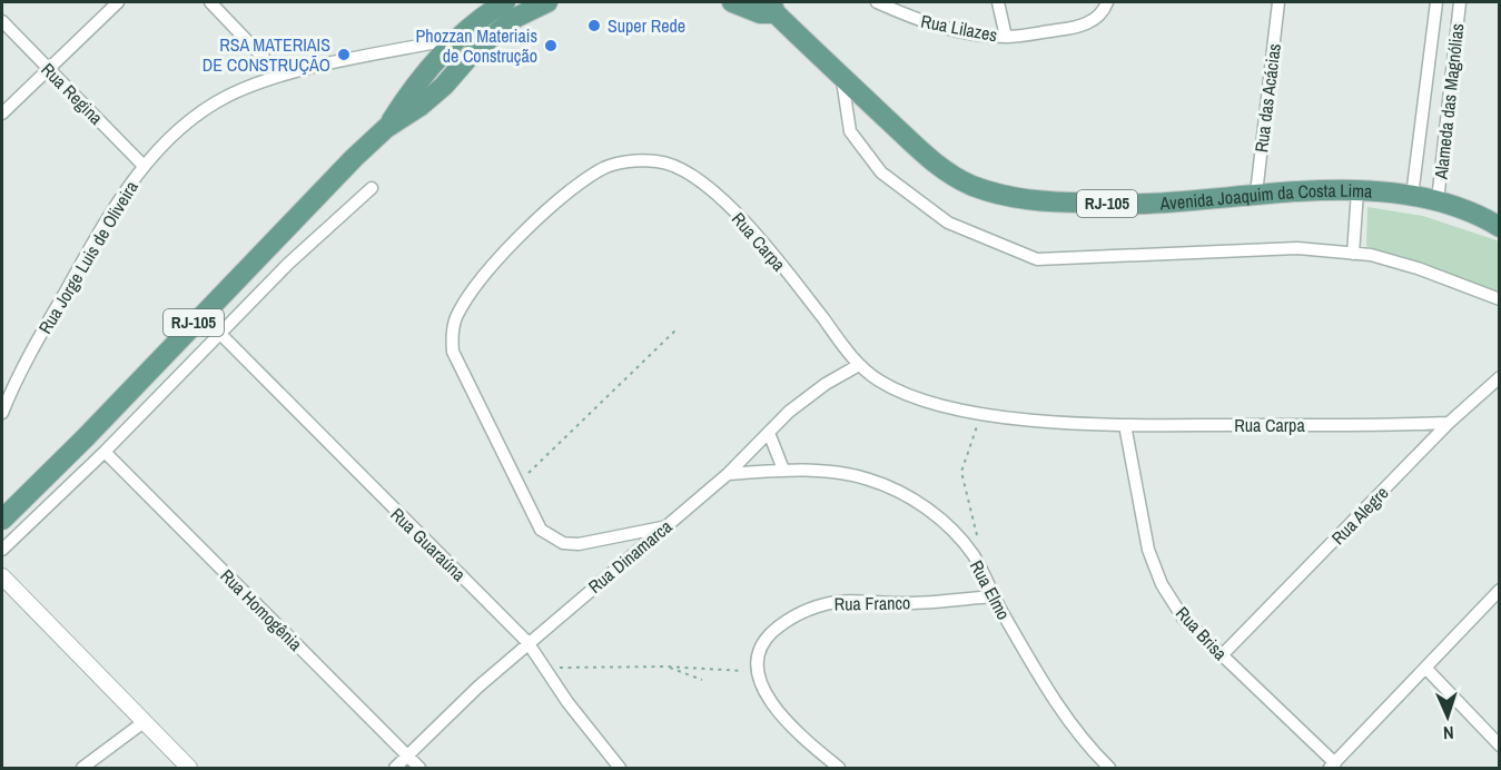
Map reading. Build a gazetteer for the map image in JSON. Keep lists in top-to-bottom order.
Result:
{
  "streets": {
    "main road": ["Avenida Joaquim da Costa Lima", "RJ-105"],
    "street": [
      "Rua Lilazes",
      "Rua Regina",
      "Rua das Acácias",
      "Alameda das Magnólias",
      "Rua Carpa",
      "Rua Jorge Luis de Oliveira",
      "Rua Alegre",
      "Rua Guaraúna",
      "Rua Dinamarca",
      "Rua Elmo",
      "Rua Franco",
      "Rua Homogênia",
      "Rua Brisa"
    ]
  },
  "crossings": [
    ["Rua Regina", "Rua Jorge Luis de Oliveira"],
    ["Rua das Acácias", "Avenida Joaquim da Costa Lima"],
    ["Alameda das Magnólias", "Avenida Joaquim da Costa Lima"],
    ["RJ-105", "Rua Jorge Luis de Oliveira"],
    ["Rua Carpa", "Rua Alegre"],
    ["Rua Carpa", "Rua Dinamarca"],
    ["Rua Carpa", "Rua Brisa"],
    ["Rua Alegre", "Rua Brisa"],
    ["Rua Guaraúna", "Rua Dinamarca"],
    ["Rua Dinamarca", "Rua Elmo"],
    ["Rua Dinamarca", "Rua Homogênia"],
    ["Rua Elmo", "Rua Franco"]
  ],
  "places": ["Super Rede", "Phozzan Materiais de Construção", "RSA MATERIAIS DE CONSTRUÇÃO"],
  "north": "bottom"
}
